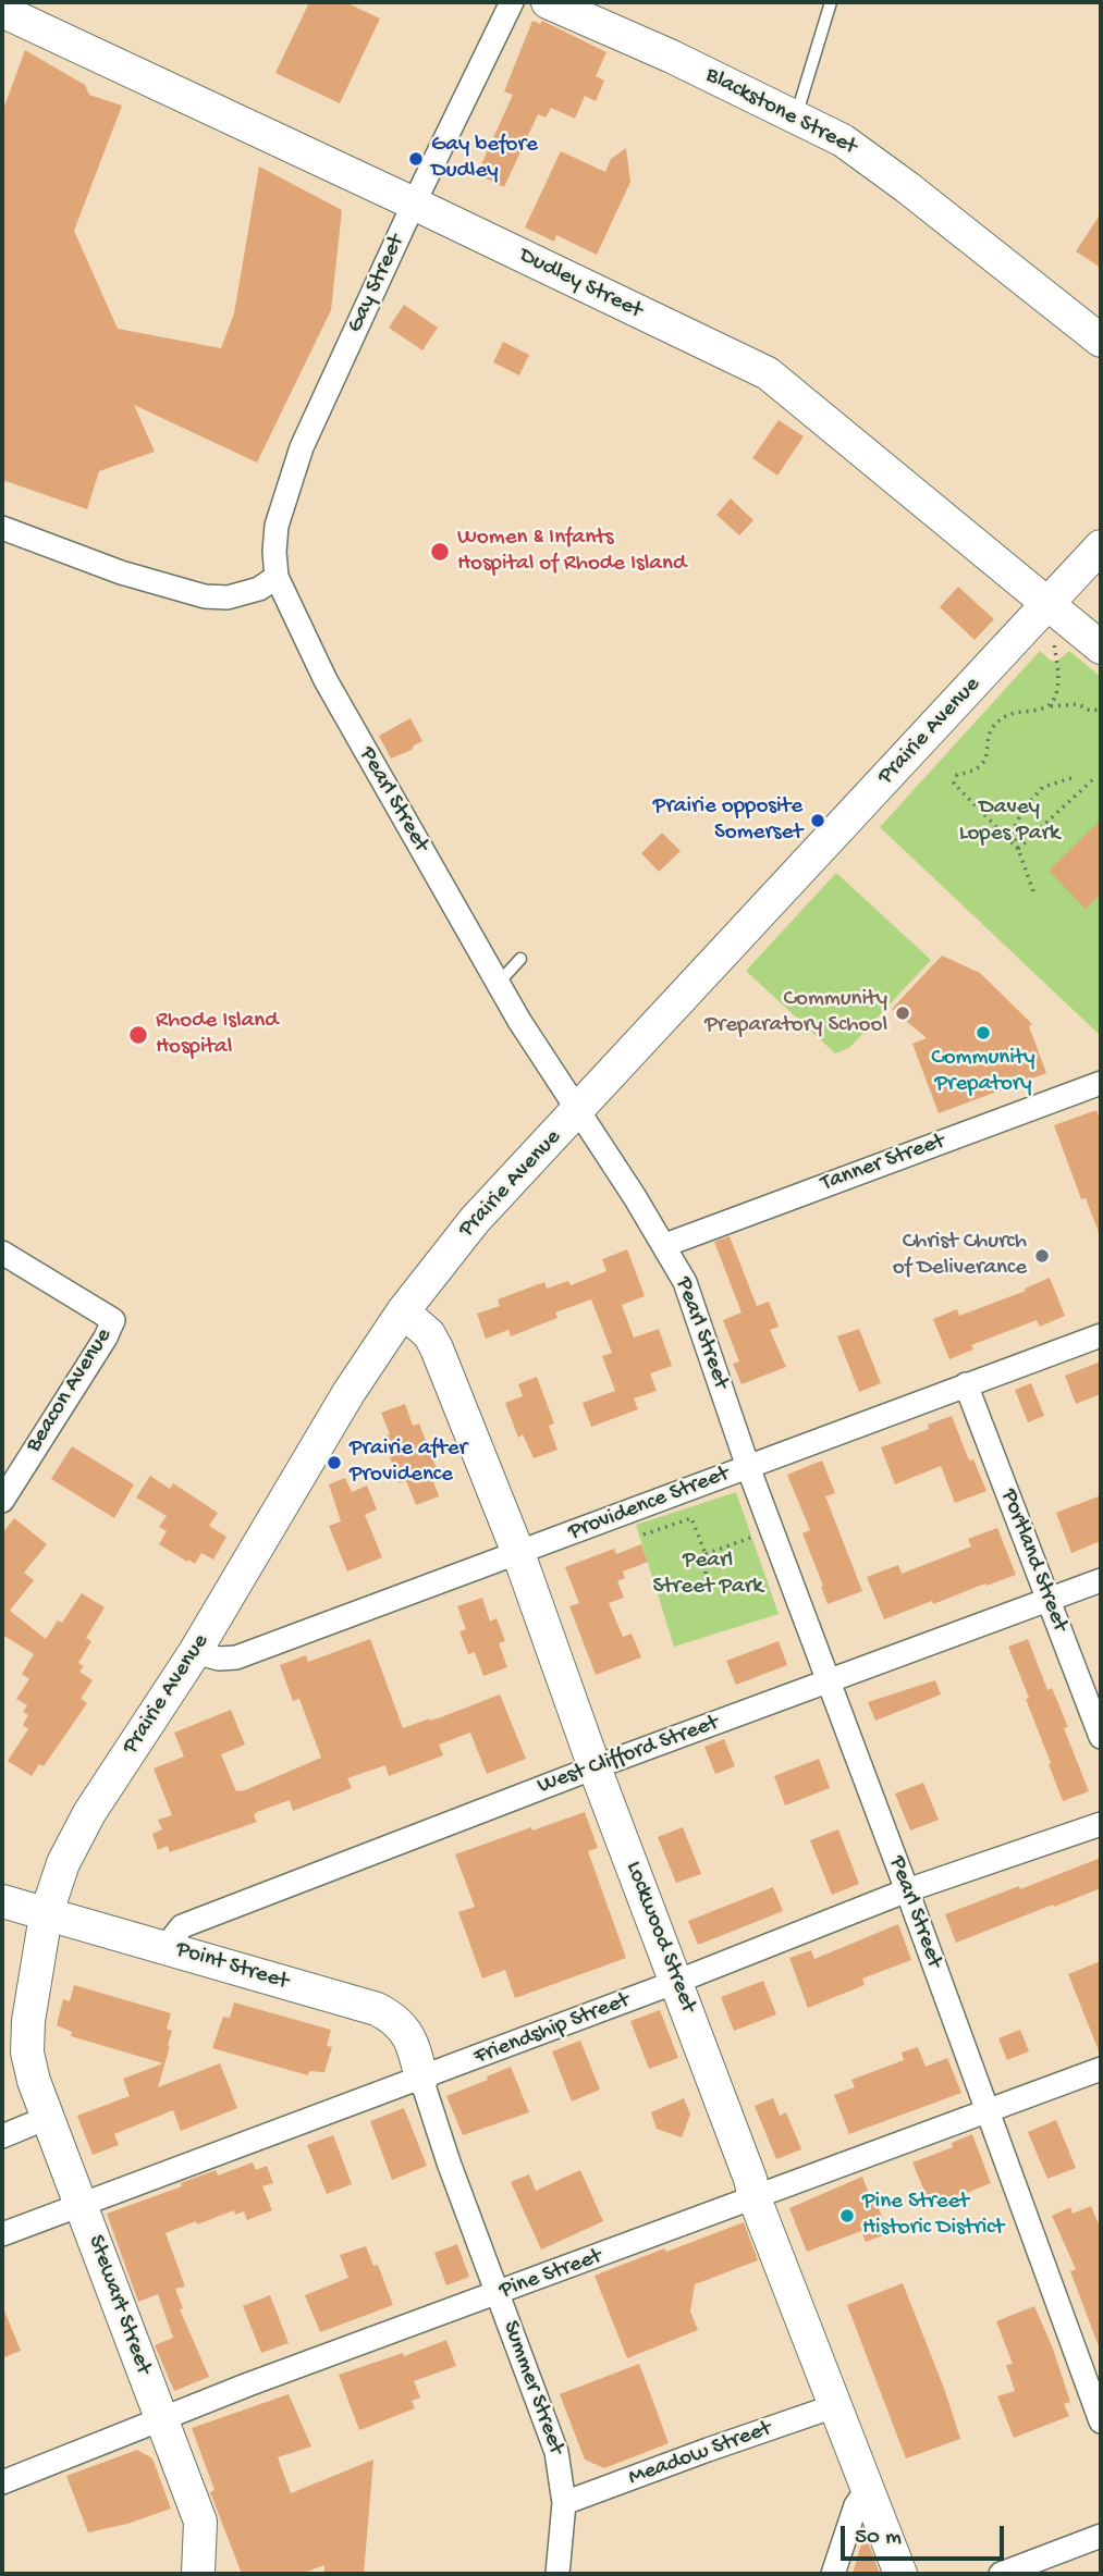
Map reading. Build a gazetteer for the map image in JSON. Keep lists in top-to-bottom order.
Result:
{
  "streets": {
    "street": [
      "Blackstone Street",
      "Gay Street",
      "Dudley Street",
      "Prairie Avenue",
      "Pearl Street",
      "Tanner Street",
      "Beacon Avenue",
      "Providence Street",
      "Portland Street",
      "West Clifford Street",
      "Lockwood Street",
      "Point Street",
      "Friendship Street",
      "Pine Street",
      "Stewart Street",
      "Summer Street",
      "Meadow Street"
    ]
  },
  "crossings": [
    ["Gay Street", "Dudley Street"],
    ["Gay Street", "Pearl Street"],
    ["Dudley Street", "Prairie Avenue"],
    ["Prairie Avenue", "Pearl Street"],
    ["Prairie Avenue", "Providence Street"],
    ["Prairie Avenue", "Lockwood Street"],
    ["Prairie Avenue", "Point Street"],
    ["Prairie Avenue", "Stewart Street"],
    ["Pearl Street", "Tanner Street"],
    ["Pearl Street", "Providence Street"],
    ["Pearl Street", "West Clifford Street"],
    ["Pearl Street", "Friendship Street"],
    ["Pearl Street", "Pine Street"],
    ["Providence Street", "Portland Street"],
    ["Providence Street", "Lockwood Street"],
    ["Portland Street", "West Clifford Street"],
    ["West Clifford Street", "Lockwood Street"],
    ["West Clifford Street", "Point Street"],
    ["Lockwood Street", "Friendship Street"],
    ["Lockwood Street", "Pine Street"],
    ["Lockwood Street", "Meadow Street"],
    ["Point Street", "Friendship Street"],
    ["Point Street", "Summer Street"],
    ["Friendship Street", "Stewart Street"],
    ["Friendship Street", "Summer Street"],
    ["Pine Street", "Stewart Street"],
    ["Pine Street", "Summer Street"],
    ["Summer Street", "Meadow Street"]
  ],
  "parks": ["Davey Lopes Park", "Pearl Street Park"],
  "places": [
    "Gay before Dudley",
    "Women & Infants Hospital of Rhode Island",
    "Prairie opposite Somerset",
    "Community Preparatory School",
    "Community Prepatory",
    "Rhode Island Hospital",
    "Christ Church of Deliverance",
    "Prairie after Providence",
    "Pine Street Historic District"
  ],
  "scale_bar": "50 m"
}
